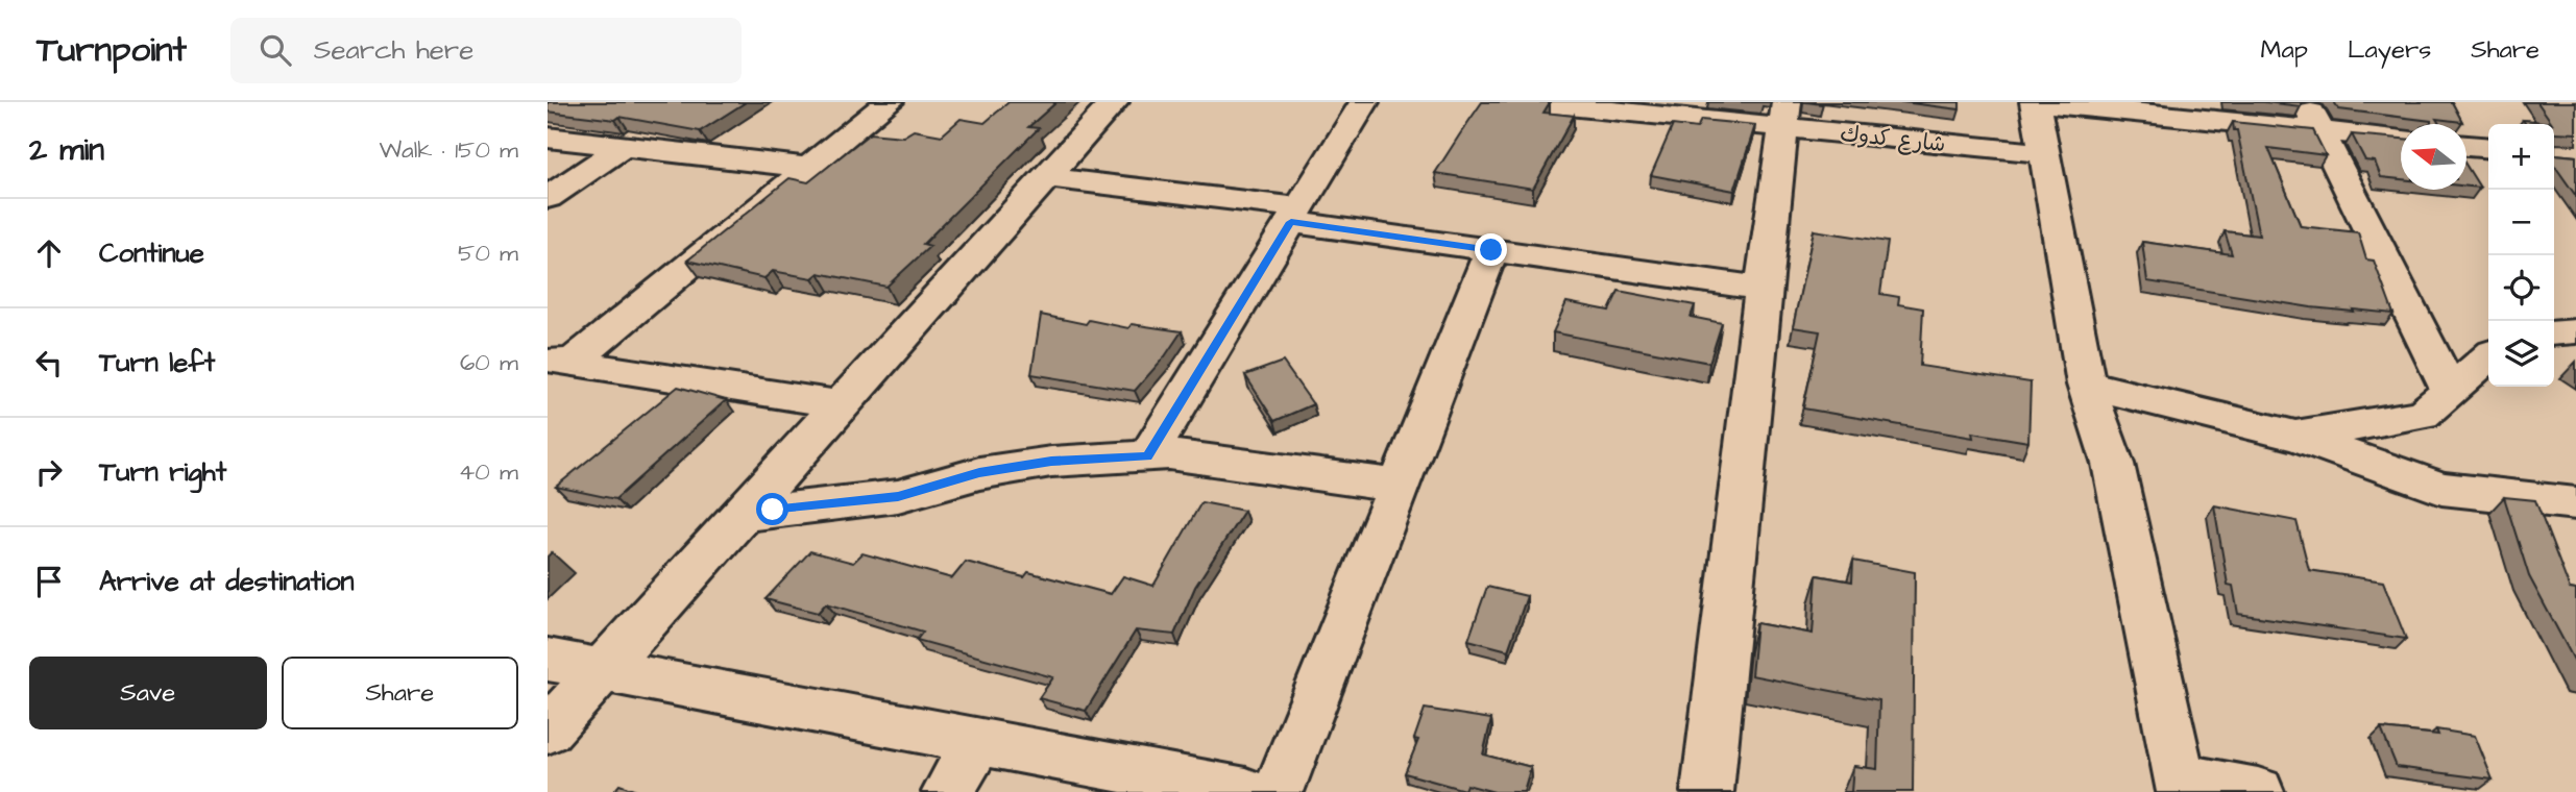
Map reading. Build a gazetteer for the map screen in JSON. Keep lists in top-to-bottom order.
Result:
{
  "streets": {
    "street": ["شارع كدوك"]
  },
  "north": "left",
  "page": {
    "header": "Turnpoint",
    "search": "Search here",
    "nav": ["Map", "Layers", "Share"],
    "heading": ["2 min", "Walk · 150 m"],
    "map_buttons": ["+", "−"],
    "list": [
      ["Continue", "50 m"],
      ["Turn left", "60 m"],
      ["Turn right", "40 m"],
      "Arrive at destination"
    ],
    "buttons": ["Save", "Share"]
  }
}
